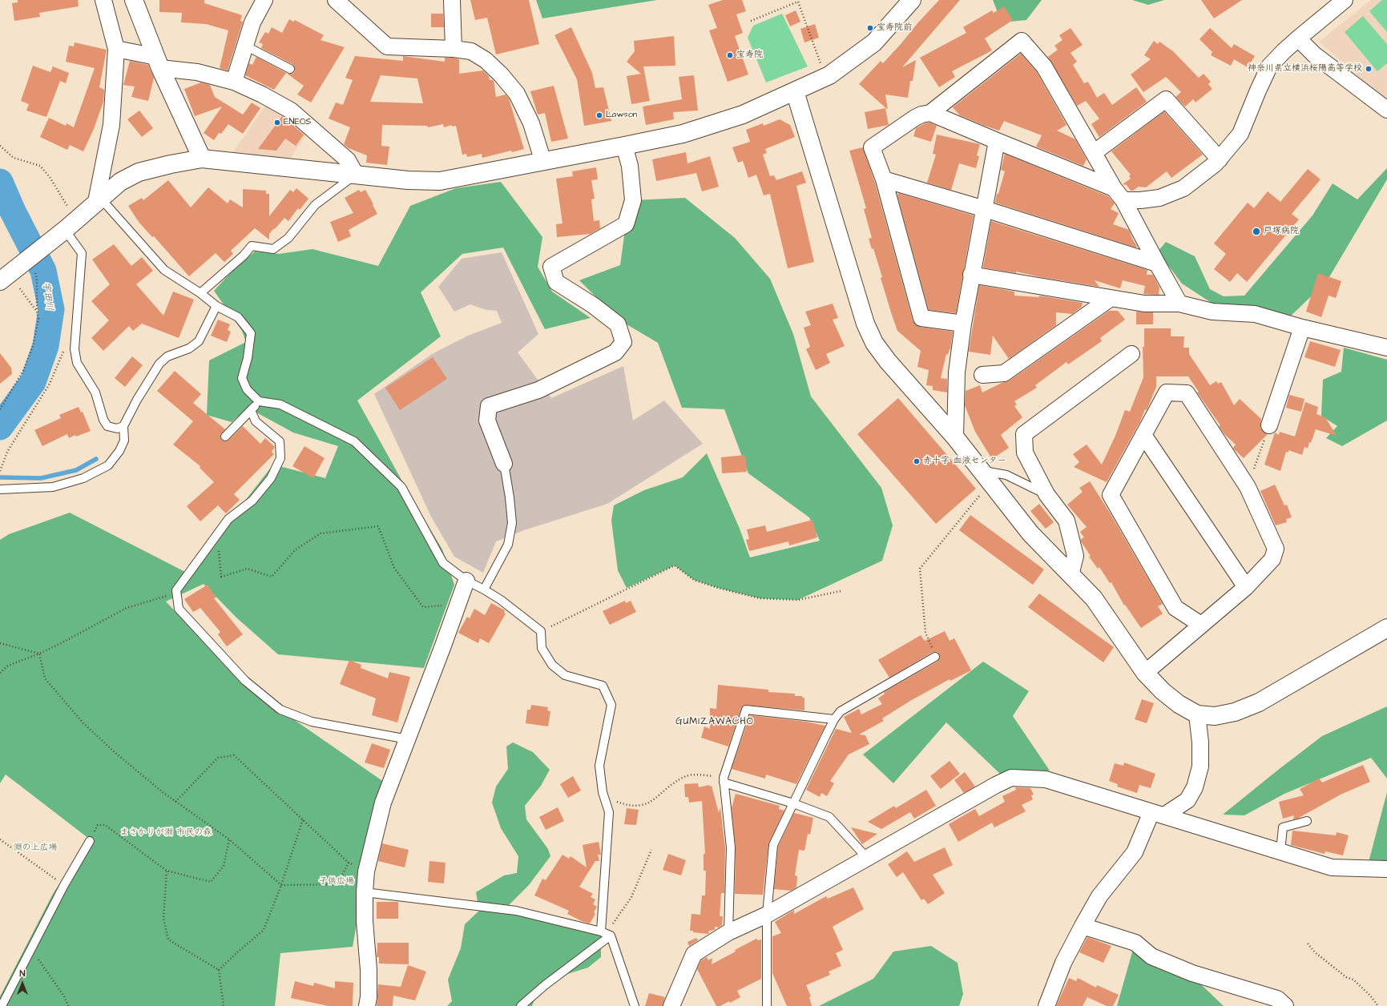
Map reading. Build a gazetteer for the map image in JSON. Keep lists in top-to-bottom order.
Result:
{
  "districts": ["GUMIZAWACHO"],
  "water": ["宇田川"],
  "parks": ["まさかりが淵 市民の森", "淵の上広場", "子供広場"],
  "places": [
    "宝寿院前",
    "宝寿院",
    "神奈川県立横浜桜陽高等学校",
    "Lawson",
    "ENEOS",
    "戸塚病院",
    "赤十字 血液センター"
  ],
  "north": "top"
}
